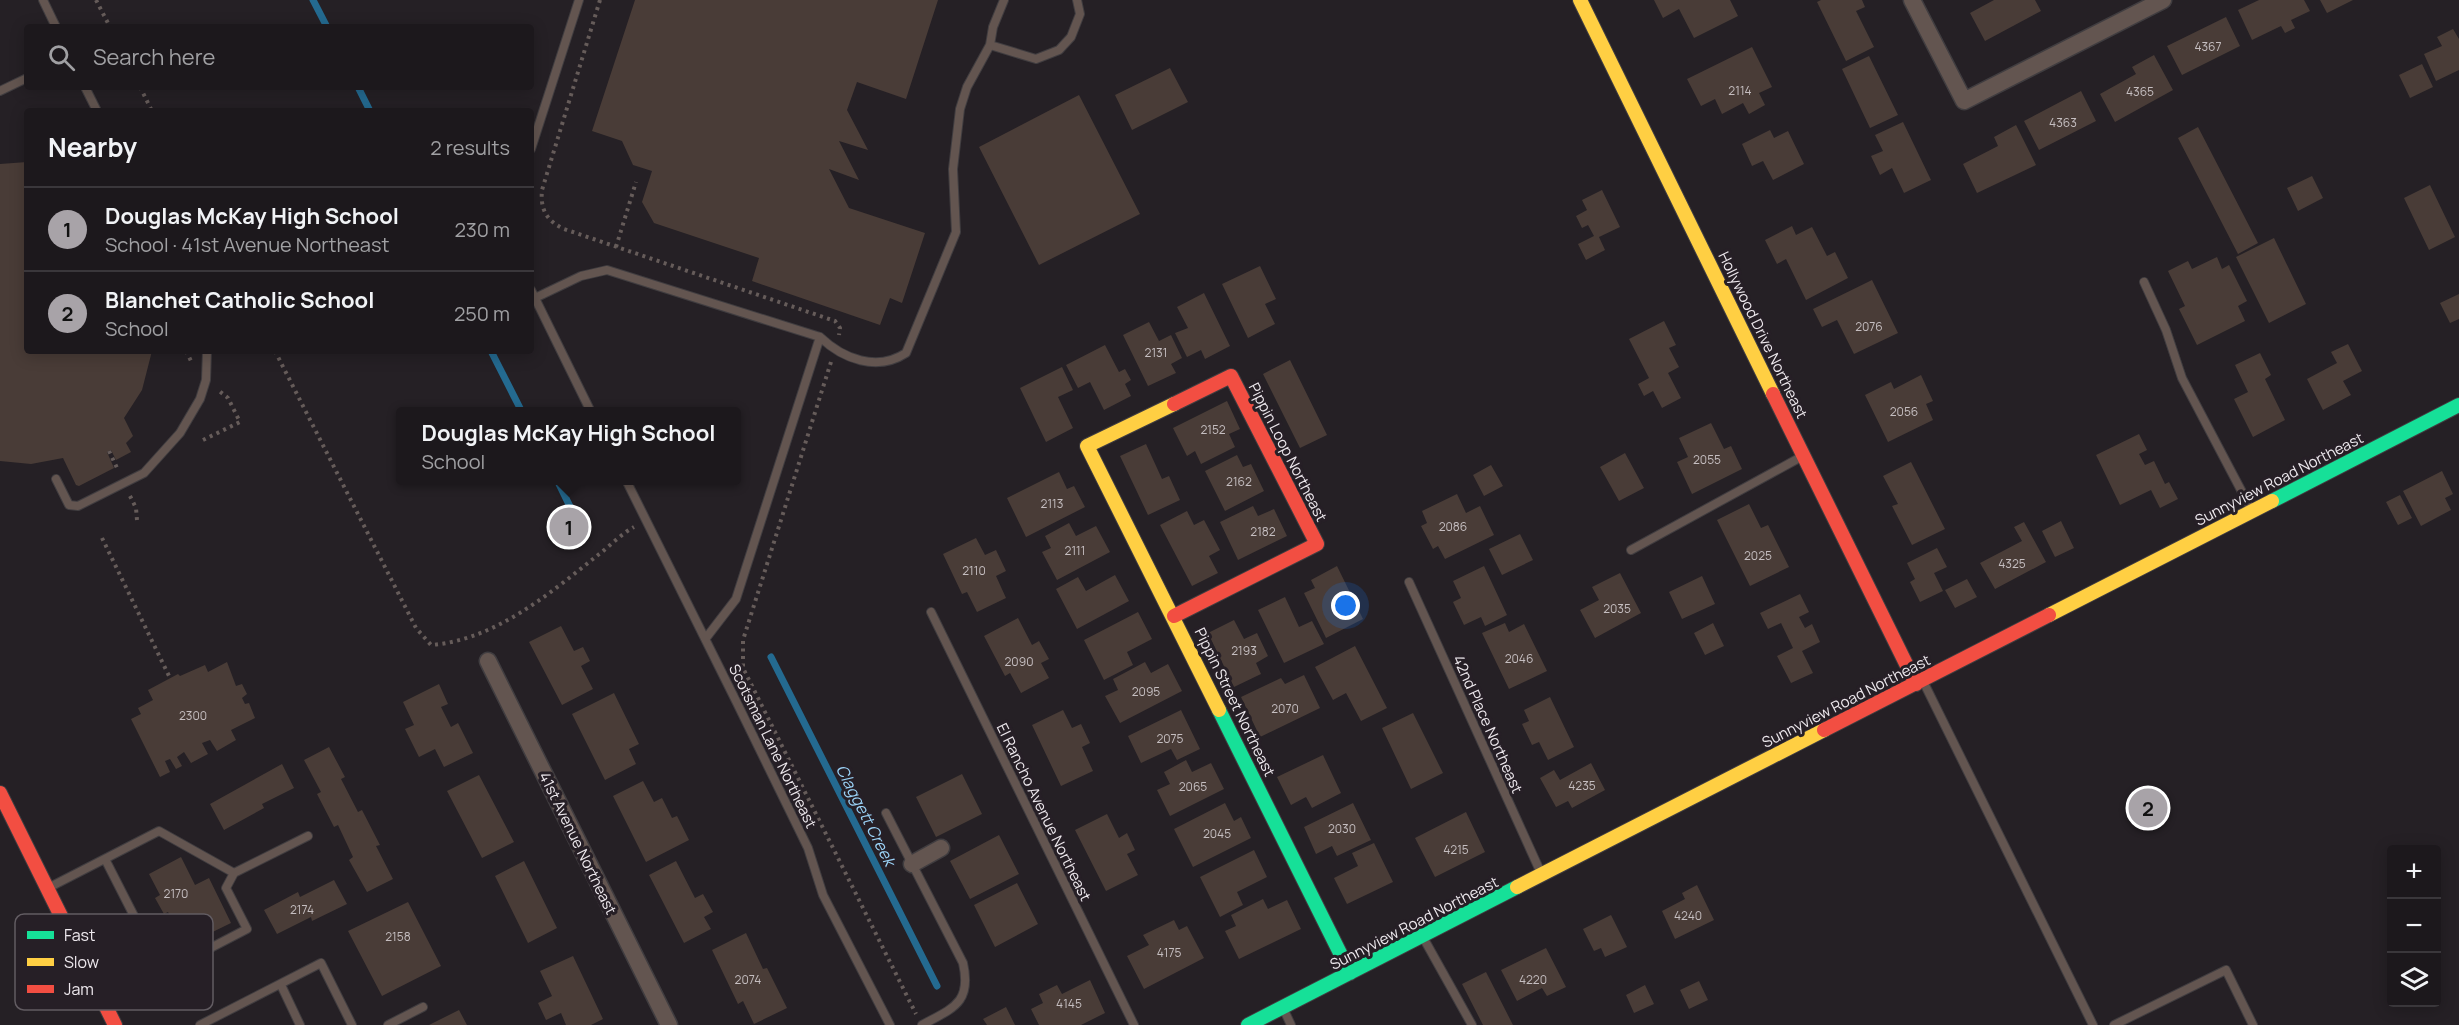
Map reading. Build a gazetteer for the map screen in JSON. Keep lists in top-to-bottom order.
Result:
{
  "streets": {
    "street": [
      "Hollywood Drive Northeast",
      "Pippin Loop Northeast",
      "Sunnyview Road Northeast",
      "Pippin Street Northeast",
      "41st Avenue Northeast"
    ],
    "lane": ["42nd Place Northeast", "Scotsman Lane Northeast", "El Rancho Avenue Northeast"]
  },
  "crossings": [
    ["Hollywood Drive Northeast", "Sunnyview Road Northeast"],
    ["Pippin Loop Northeast", "Pippin Street Northeast"],
    ["Sunnyview Road Northeast", "Pippin Street Northeast"],
    ["Sunnyview Road Northeast", "42nd Place Northeast"]
  ],
  "water": ["Claggett Creek"],
  "house_numbers": [
    "4367",
    "2114",
    "4365",
    "4363",
    "2076",
    "2131",
    "2056",
    "2152",
    "2055",
    "2162",
    "2113",
    "2086",
    "2182",
    "2111",
    "2025",
    "4325",
    "2110",
    "2035",
    "2193",
    "2046",
    "2090",
    "2095",
    "2070",
    "2300",
    "2075",
    "4235",
    "2065",
    "2030",
    "2045",
    "4215",
    "2170",
    "2174",
    "4240",
    "2158",
    "4175",
    "2074",
    "4220",
    "4145"
  ],
  "legend": ["Fast", "Slow", "Jam"],
  "page": {
    "search": "Search here",
    "heading": ["Nearby", "2 results"],
    "list": [
      {
        "mark": "1",
        "name": "Douglas McKay High School",
        "note": "School · 41st Avenue Northeast",
        "value": "230 m"
      },
      {
        "mark": "2",
        "name": "Blanchet Catholic School",
        "note": "School",
        "value": "250 m"
      }
    ],
    "popup": ["Douglas McKay High School", "School"],
    "pins": ["1", "2"],
    "map_buttons": ["+", "−"]
  }
}
